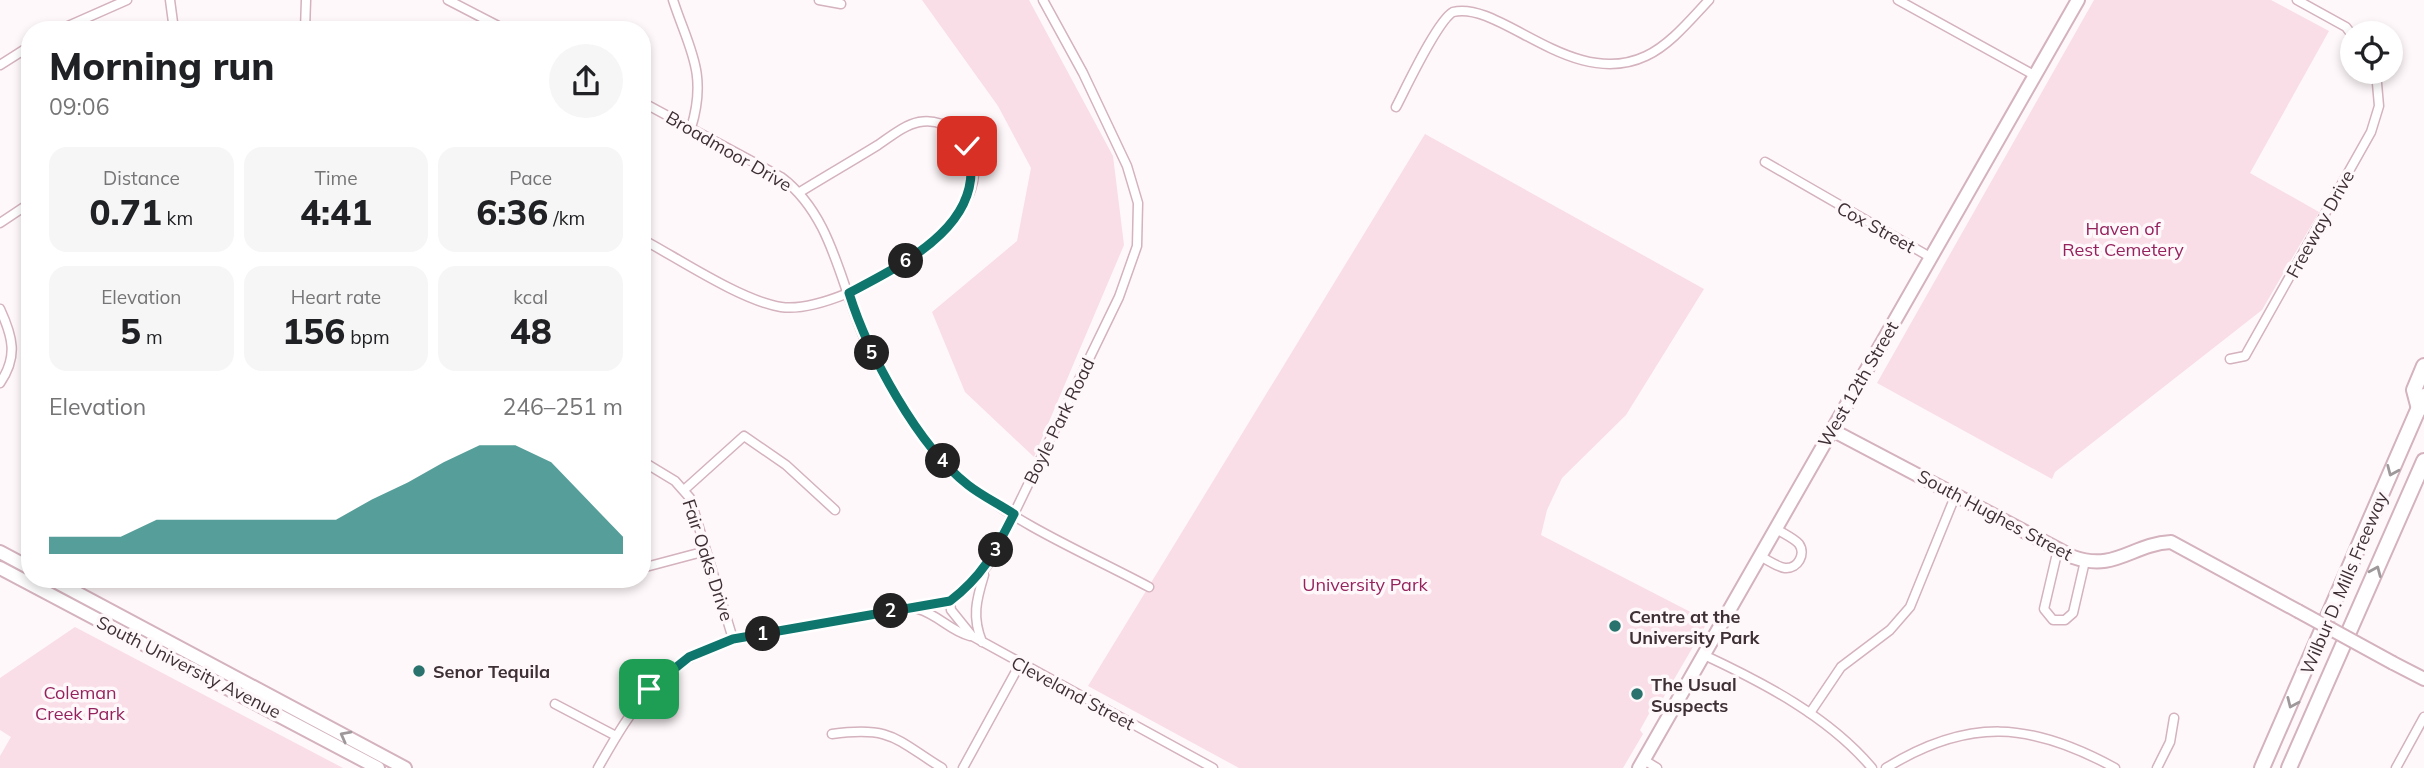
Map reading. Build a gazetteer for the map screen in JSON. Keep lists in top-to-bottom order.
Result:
{
  "streets": {
    "highway": ["Wilbur D. Mills Freeway"],
    "main road": ["West 12th Street", "South Hughes Street", "South University Avenue"],
    "street": [
      "Broadmoor Drive",
      "Freeway Drive",
      "Cox Street",
      "Boyle Park Road",
      "Fair Oaks Drive",
      "Cleveland Street"
    ]
  },
  "crossings": [
    ["Broadmoor Drive", "Boyle Park Road"],
    ["Cox Street", "West 12th Street"],
    ["West 12th Street", "South Hughes Street"],
    ["Boyle Park Road", "Cleveland Street"]
  ],
  "parks": ["Haven of Rest Cemetery", "University Park", "Coleman Creek Park"],
  "places": ["Centre at the University Park", "Senor Tequila", "The Usual Suspects"],
  "page": {
    "heading": ["Morning run", "09:06"],
    "stats": [
      ["Distance", "0.71 km"],
      ["Time", "4:41"],
      ["Pace", "6:36 /km"],
      ["Elevation", "5 m"],
      ["Heart rate", "156 bpm"],
      ["kcal", "48"]
    ],
    "pins": [
      "6",
      "5",
      "4",
      "3",
      "2",
      "1"
    ],
    "chart": ["Elevation", "246–251 m"]
  }
}
